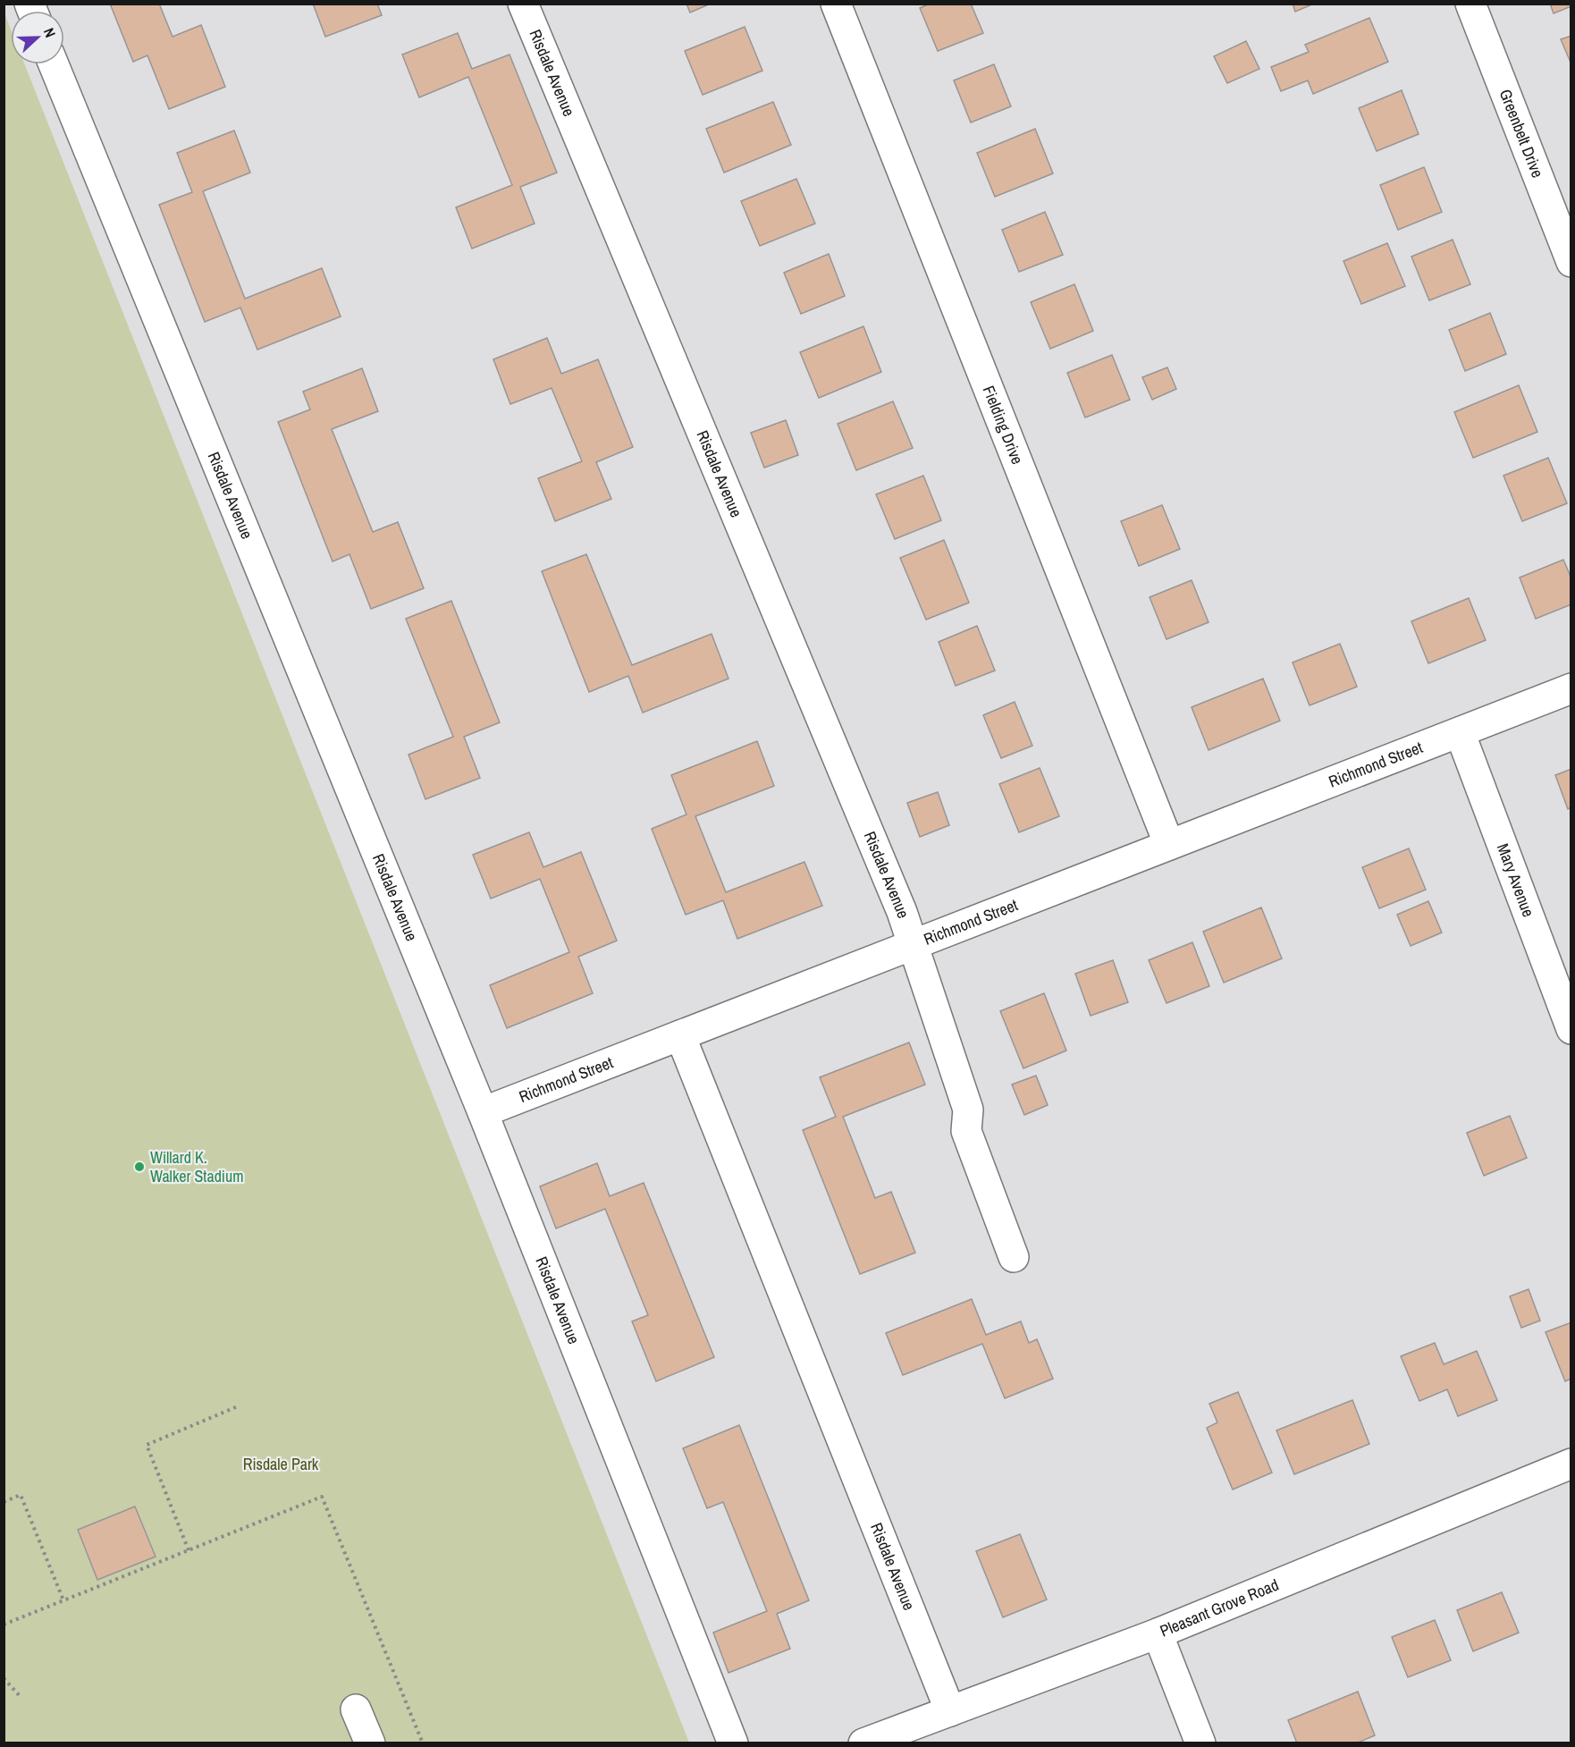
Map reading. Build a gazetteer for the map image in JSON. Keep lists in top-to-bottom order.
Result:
{
  "streets": {
    "street": [
      "Risdale Avenue",
      "Greenbelt Drive",
      "Fielding Drive",
      "Richmond Street",
      "Mary Avenue",
      "Pleasant Grove Road"
    ]
  },
  "crossings": [
    ["Risdale Avenue", "Richmond Street"],
    ["Risdale Avenue", "Pleasant Grove Road"],
    ["Fielding Drive", "Richmond Street"],
    ["Richmond Street", "Mary Avenue"]
  ],
  "parks": ["Risdale Park"],
  "places": ["Willard K. Walker Stadium"],
  "north": "right"
}
